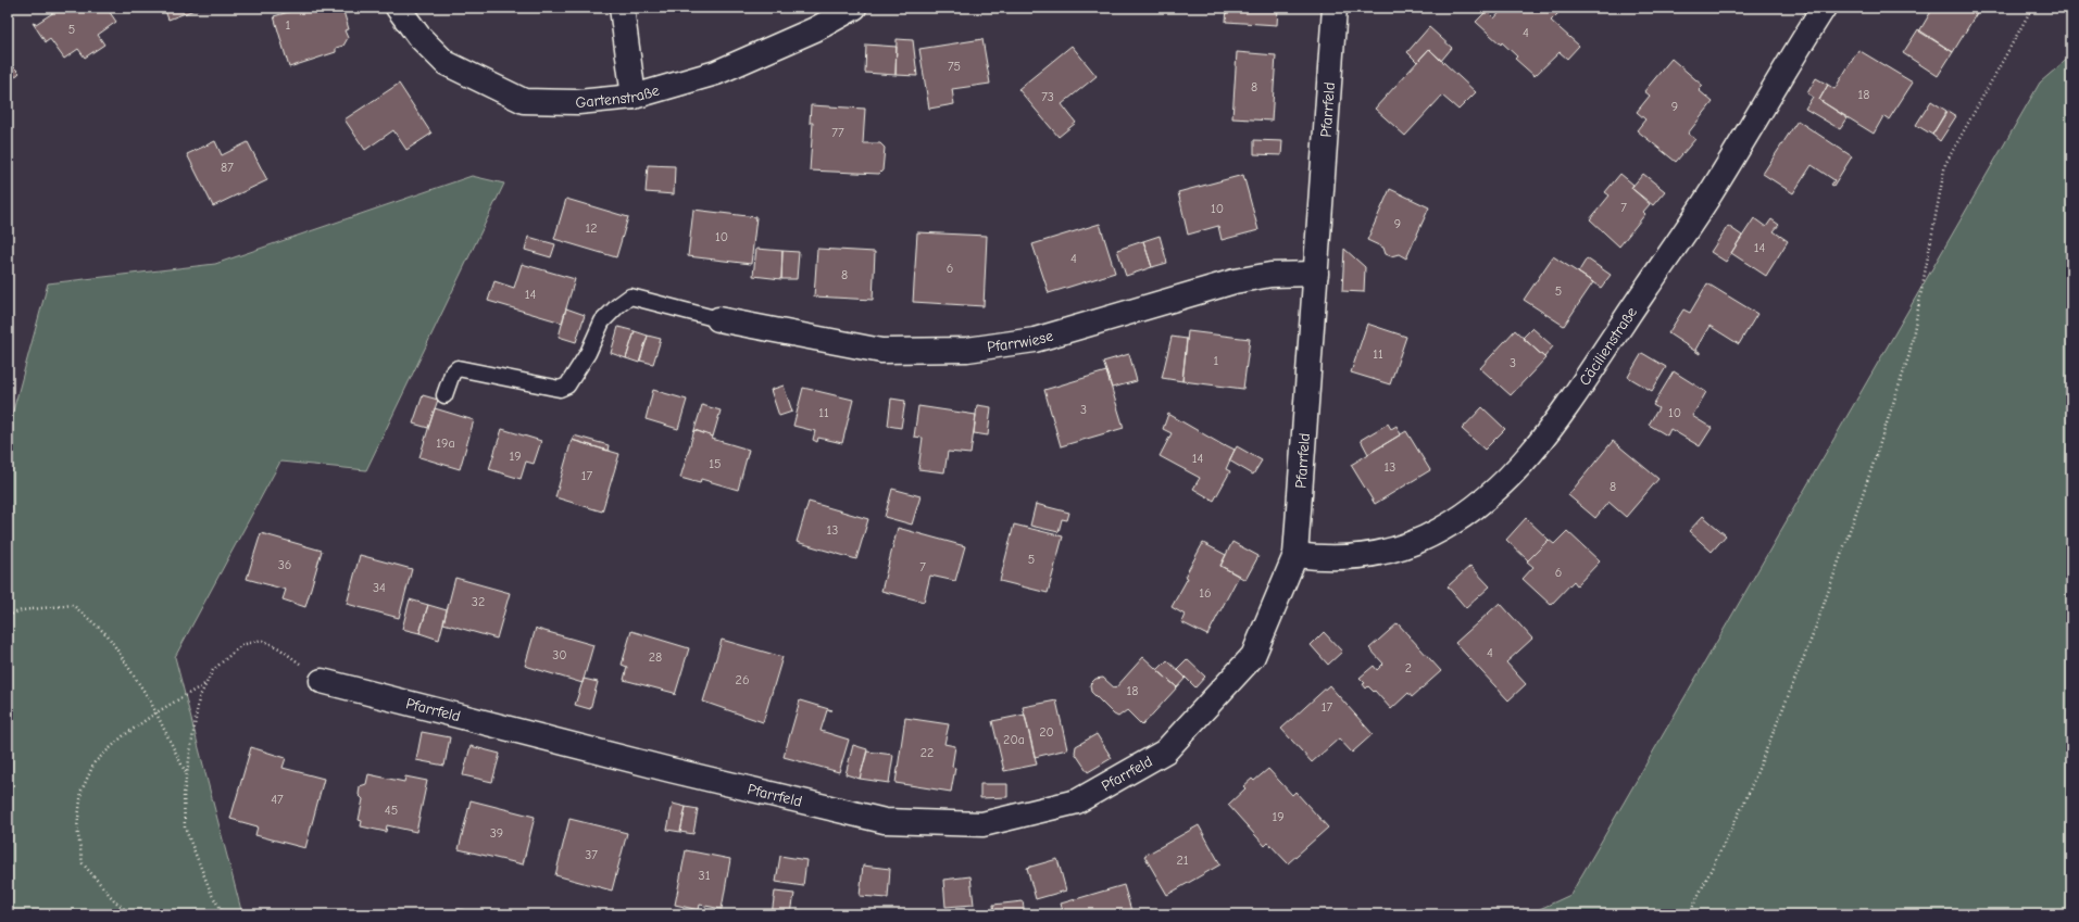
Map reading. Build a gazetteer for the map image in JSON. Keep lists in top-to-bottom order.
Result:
{
  "streets": {
    "street": [
      "Gartenstraße",
      "Pfarrfeld",
      "Pfarrwiese",
      "Cäcilienstraße"
    ]
  },
  "crossings": [
    ["Pfarrfeld", "Pfarrwiese"],
    ["Pfarrfeld", "Cäcilienstraße"]
  ],
  "house_numbers": [
    "1",
    "5",
    "4",
    "75",
    "8",
    "18",
    "73",
    "9",
    "77",
    "87",
    "7",
    "10",
    "9",
    "12",
    "10",
    "14",
    "4",
    "6",
    "8",
    "5",
    "14",
    "11",
    "1",
    "3",
    "3",
    "11",
    "10",
    "19a",
    "19",
    "14",
    "15",
    "13",
    "17",
    "8",
    "13",
    "5",
    "36",
    "7",
    "6",
    "34",
    "16",
    "32",
    "4",
    "30",
    "28",
    "2",
    "26",
    "18",
    "17",
    "20",
    "20a",
    "22",
    "47",
    "45",
    "19",
    "39",
    "37",
    "21",
    "31"
  ]
}
